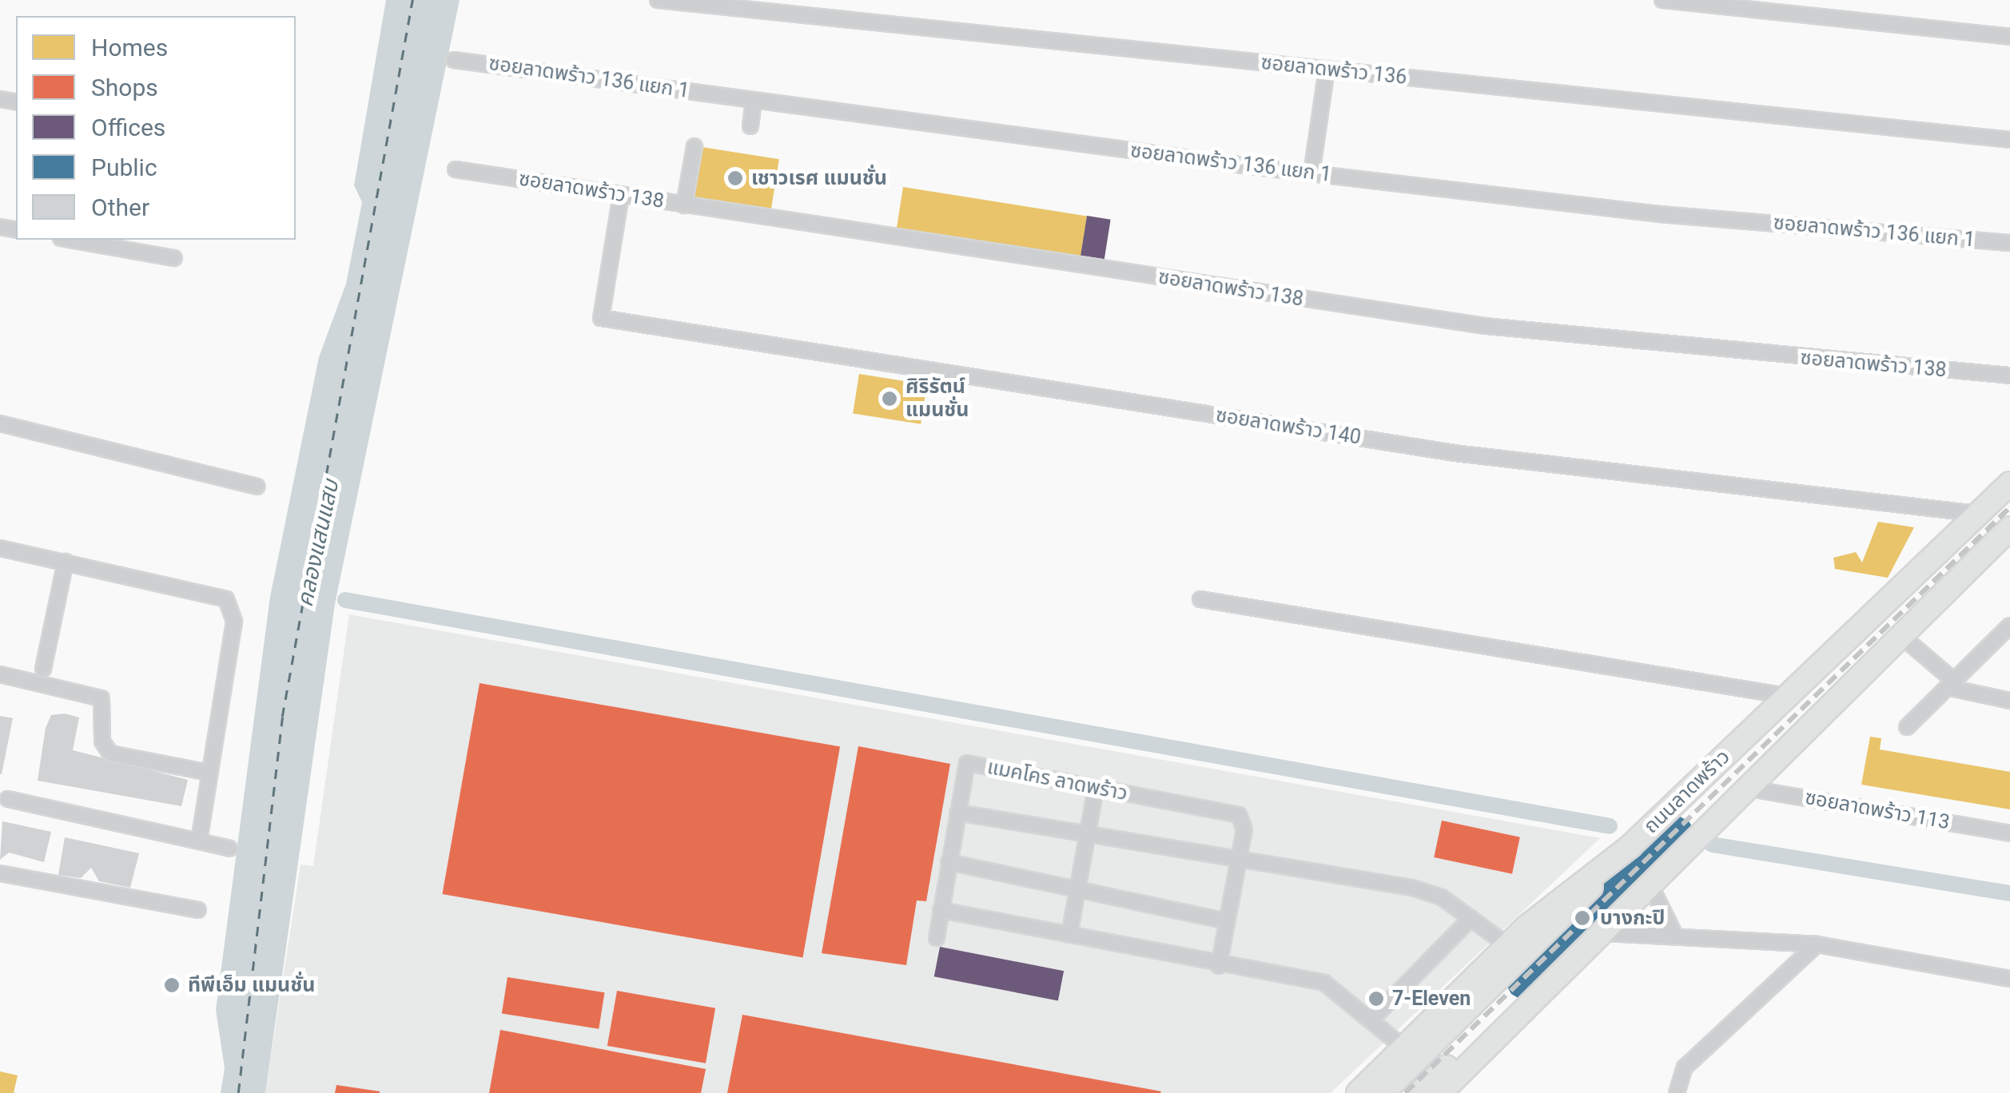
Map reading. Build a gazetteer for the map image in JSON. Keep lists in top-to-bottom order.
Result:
{
  "streets": {
    "main road": ["ถนนลาดพร้าว"],
    "street": [
      "ซอยลาดพร้าว 136",
      "ซอยลาดพร้าว 136 แยก 1",
      "ซอยลาดพร้าว 138",
      "ซอยลาดพร้าว 140",
      "แมคโคร ลาดพร้าว",
      "ซอยลาดพร้าว 113"
    ]
  },
  "crossings": [
    ["ซอยลาดพร้าว 138", "ซอยลาดพร้าว 140"],
    ["ซอยลาดพร้าว 140", "ถนนลาดพร้าว"],
    ["ถนนลาดพร้าว", "ซอยลาดพร้าว 113"]
  ],
  "water": ["คลองแสนแสบ"],
  "places": [
    "เชาวเรศ แมนชั่น",
    "ศิริรัตน์ แมนชั่น",
    "บางกะปิ",
    "ทีพีเอ็ม แมนชั่น",
    "7-Eleven"
  ],
  "legend": [
    "Homes",
    "Shops",
    "Offices",
    "Public",
    "Other"
  ]
}
